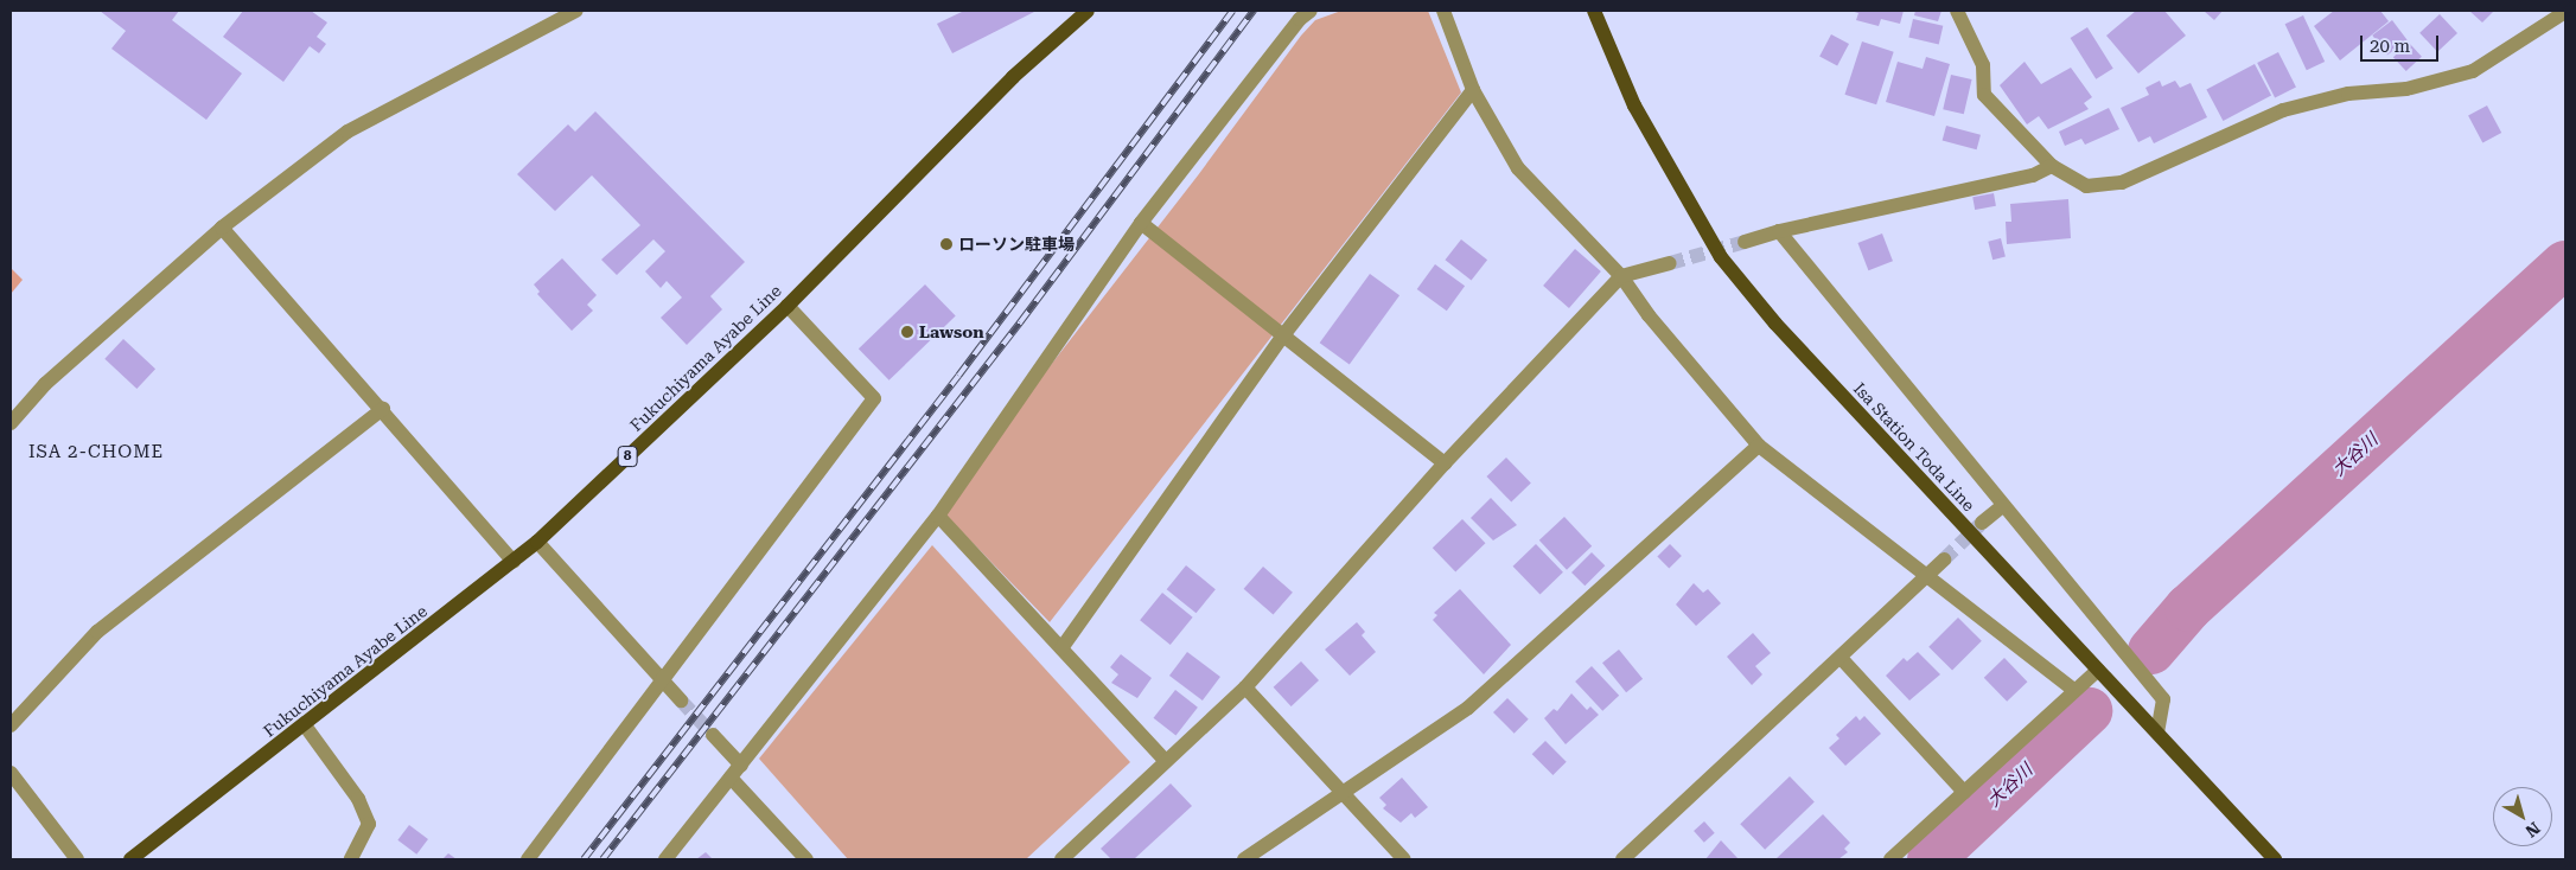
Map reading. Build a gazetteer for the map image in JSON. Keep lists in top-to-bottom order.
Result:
{
  "streets": {
    "main road": ["Fukuchiyama Ayabe Line", "Isa Station Toda Line", "8"]
  },
  "districts": ["ISA 2-CHOME"],
  "water": ["大谷川"],
  "places": ["ローソン駐車場", "Lawson"],
  "scale_bar": "20 m",
  "north": "bottom right"
}
